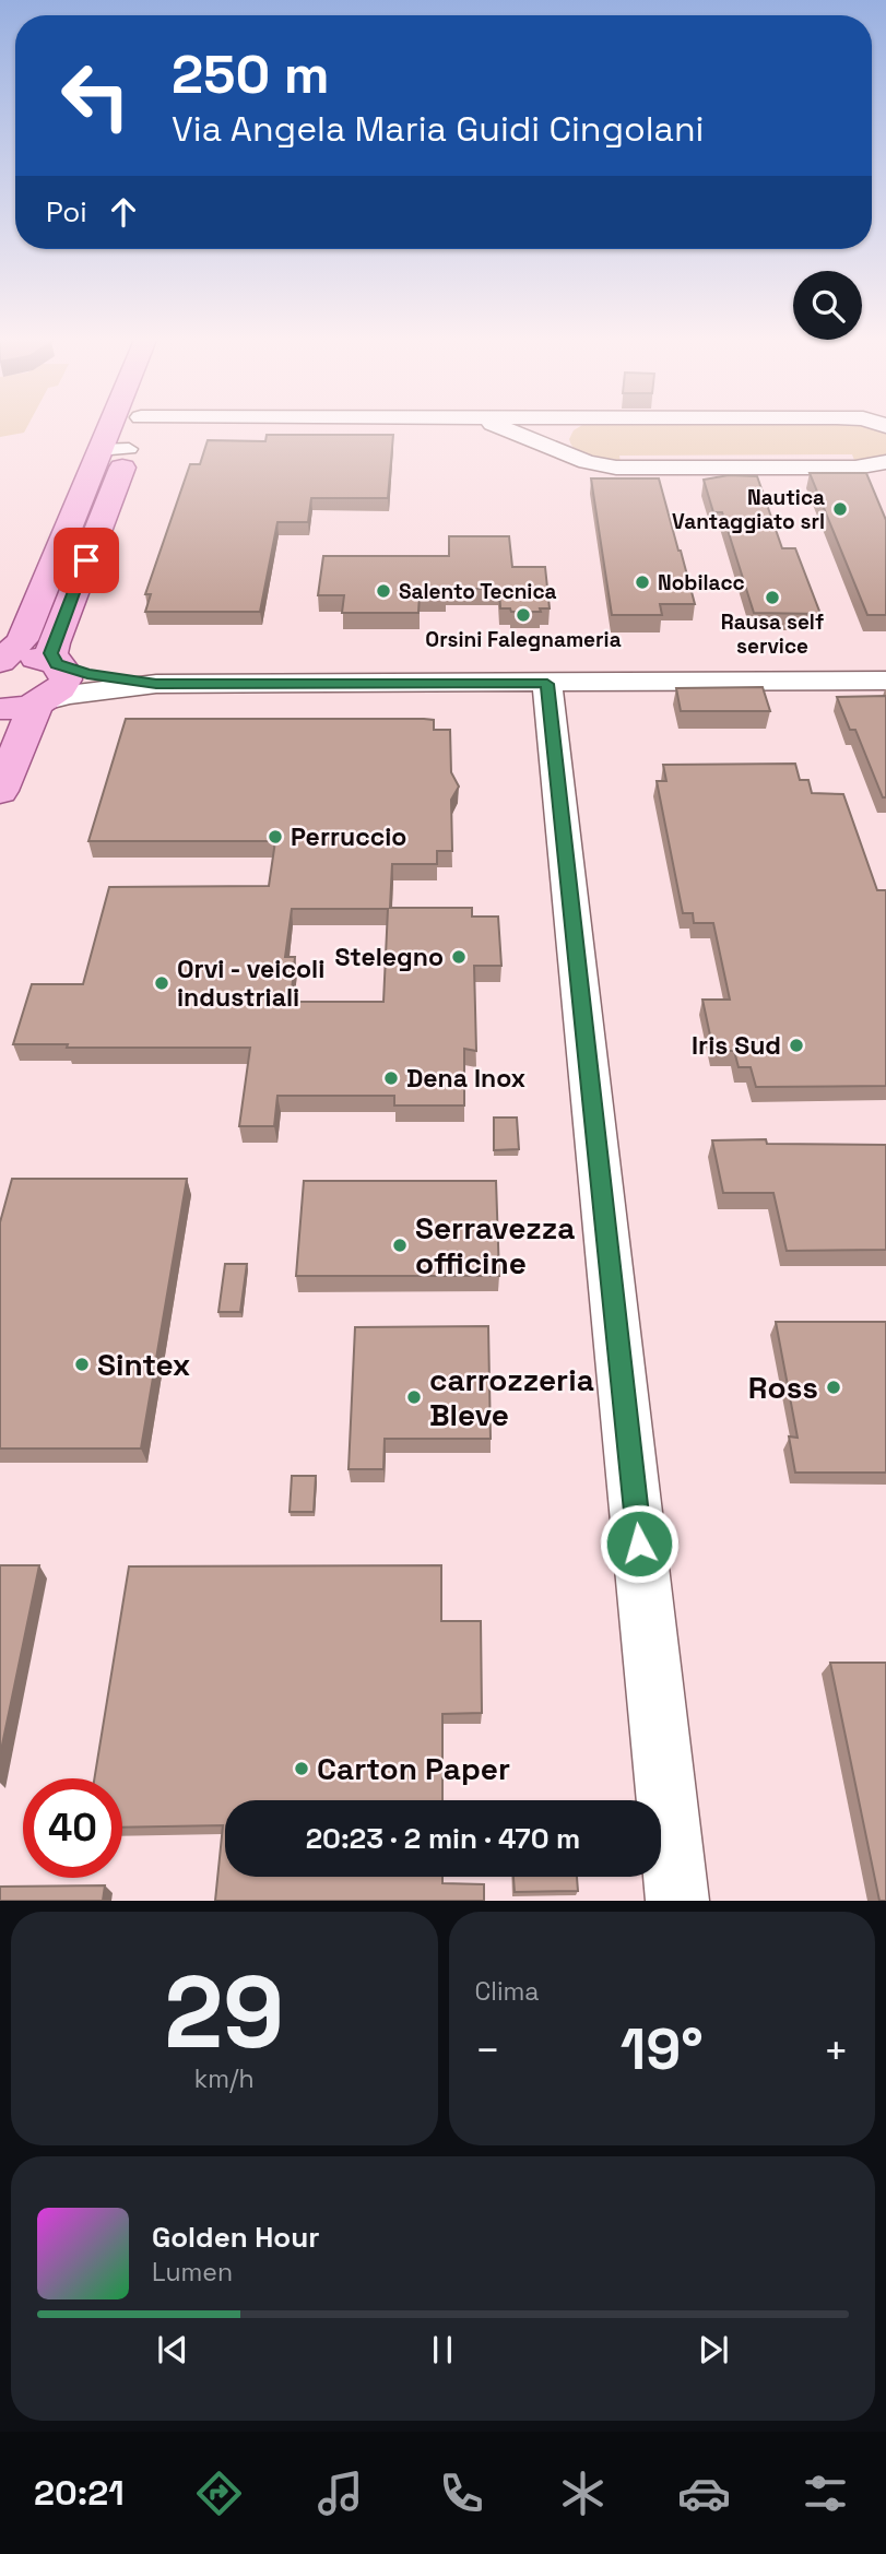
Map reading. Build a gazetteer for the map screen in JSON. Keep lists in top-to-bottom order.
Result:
{
  "places": [
    "Nautica Vantaggiato srl",
    "Nobilacc",
    "Salento Tecnica",
    "Rausa self service",
    "Orsini Falegnameria",
    "Perruccio",
    "Stelegno",
    "Orvi - veicoli industriali",
    "Iris Sud",
    "Dena Inox",
    "Serravezza officine",
    "Sintex",
    "Ross",
    "carrozzeria Bleve",
    "Carton Paper"
  ],
  "page": {
    "turn": ["250 m", "Via Angela Maria Guidi Cingolani"],
    "then": "Poi",
    "limit": "40",
    "trip": "20:23 · 2 min · 470 m",
    "tile": [
      ["29", "km/h"],
      "Clima"
    ],
    "heat": ["−", "19°", "+"],
    "song": ["Golden Hour", "Lumen"],
    "tabs": "20:21"
  }
}
